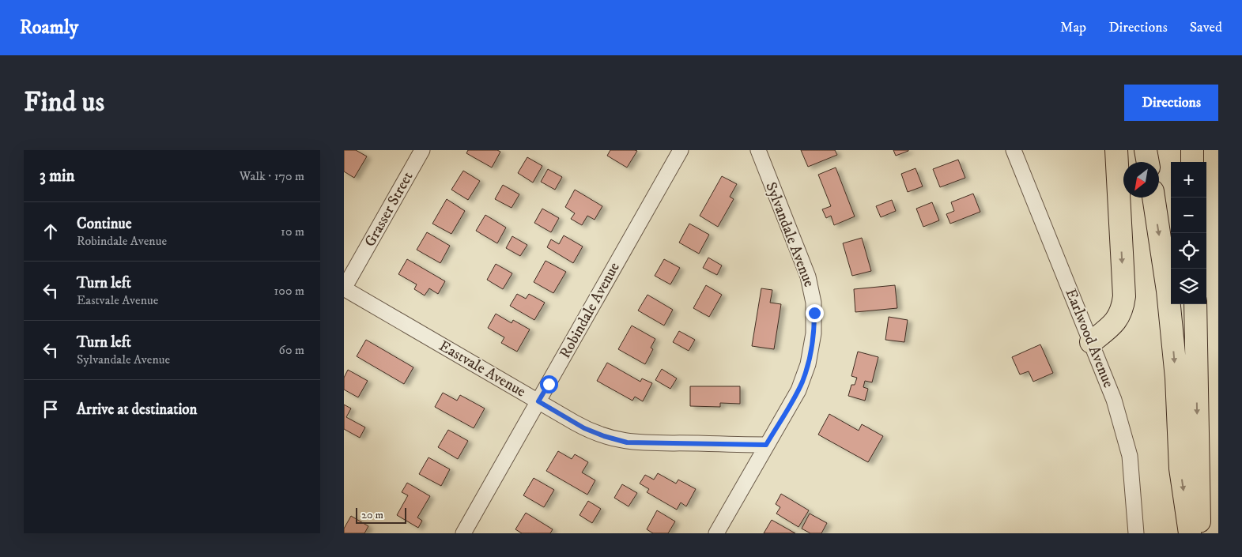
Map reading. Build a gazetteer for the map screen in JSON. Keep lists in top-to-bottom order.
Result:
{
  "streets": {
    "street": [
      "Grasser Street",
      "Sylvandale Avenue",
      "Robindale Avenue",
      "Earlwood Avenue",
      "Eastvale Avenue"
    ]
  },
  "crossings": [
    ["Grasser Street", "Eastvale Avenue"],
    ["Sylvandale Avenue", "Eastvale Avenue"],
    ["Robindale Avenue", "Eastvale Avenue"]
  ],
  "scale_bar": "20 m",
  "north": "bottom left",
  "page": {
    "header": "Roamly",
    "nav": ["Map", "Directions", "Saved"],
    "buttons": "Directions",
    "title": "Find us",
    "heading": ["3 min", "Walk · 170 m"],
    "map_buttons": ["+", "−"],
    "list": [
      ["Continue", "Robindale Avenue", "10 m"],
      ["Turn left", "Eastvale Avenue", "100 m"],
      ["Turn left", "Sylvandale Avenue", "60 m"],
      "Arrive at destination"
    ],
    "scale": "20 m"
  }
}
